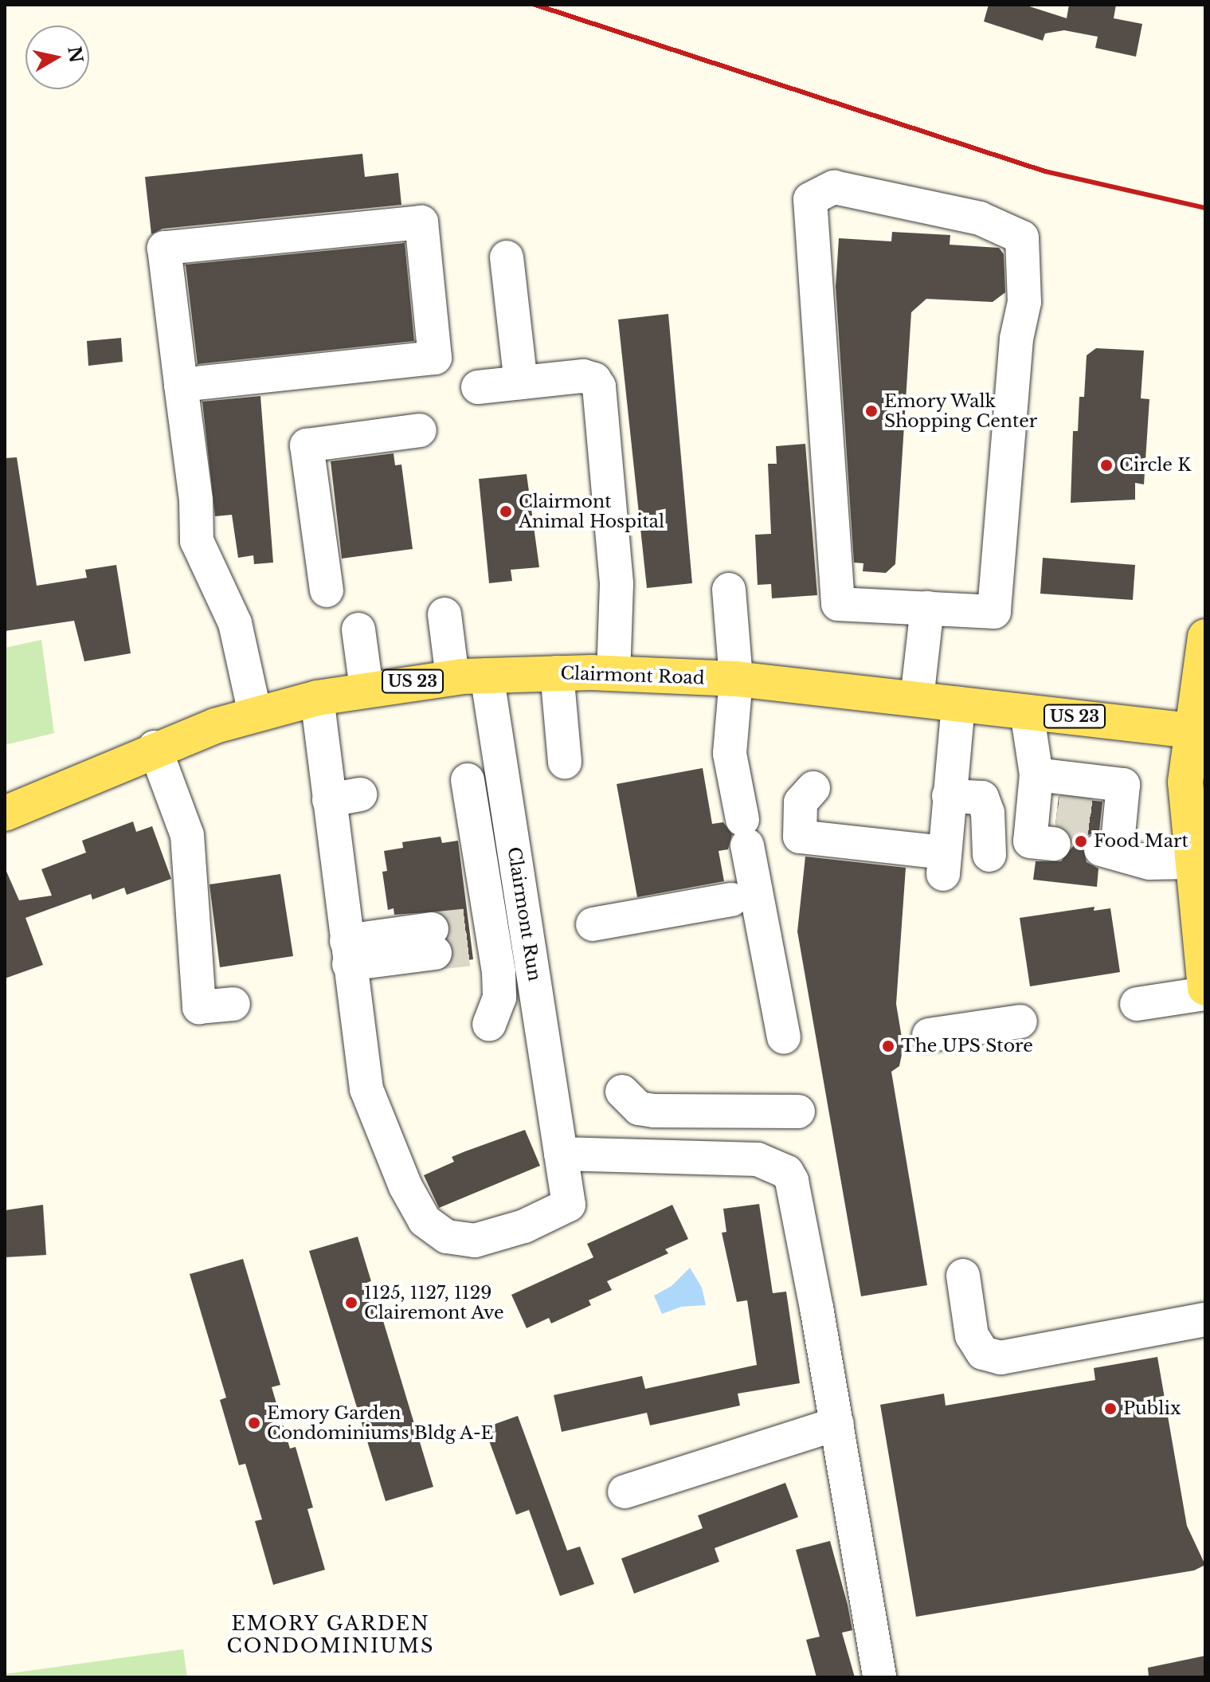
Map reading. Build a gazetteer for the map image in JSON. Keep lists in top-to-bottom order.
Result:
{
  "streets": {
    "main road": ["Clairmont Road", "US 23"],
    "street": ["Clairmont Run"]
  },
  "crossings": [
    ["Clairmont Road", "Clairmont Run"]
  ],
  "districts": ["EMORY GARDEN CONDOMINIUMS"],
  "places": [
    "Emory Walk Shopping Center",
    "Circle K",
    "Clairmont Animal Hospital",
    "Food Mart",
    "The UPS Store",
    "1125, 1127, 1129 Clairemont Ave",
    "Publix",
    "Emory Garden Condominiums Bldg A-E"
  ],
  "north": "right"
}
